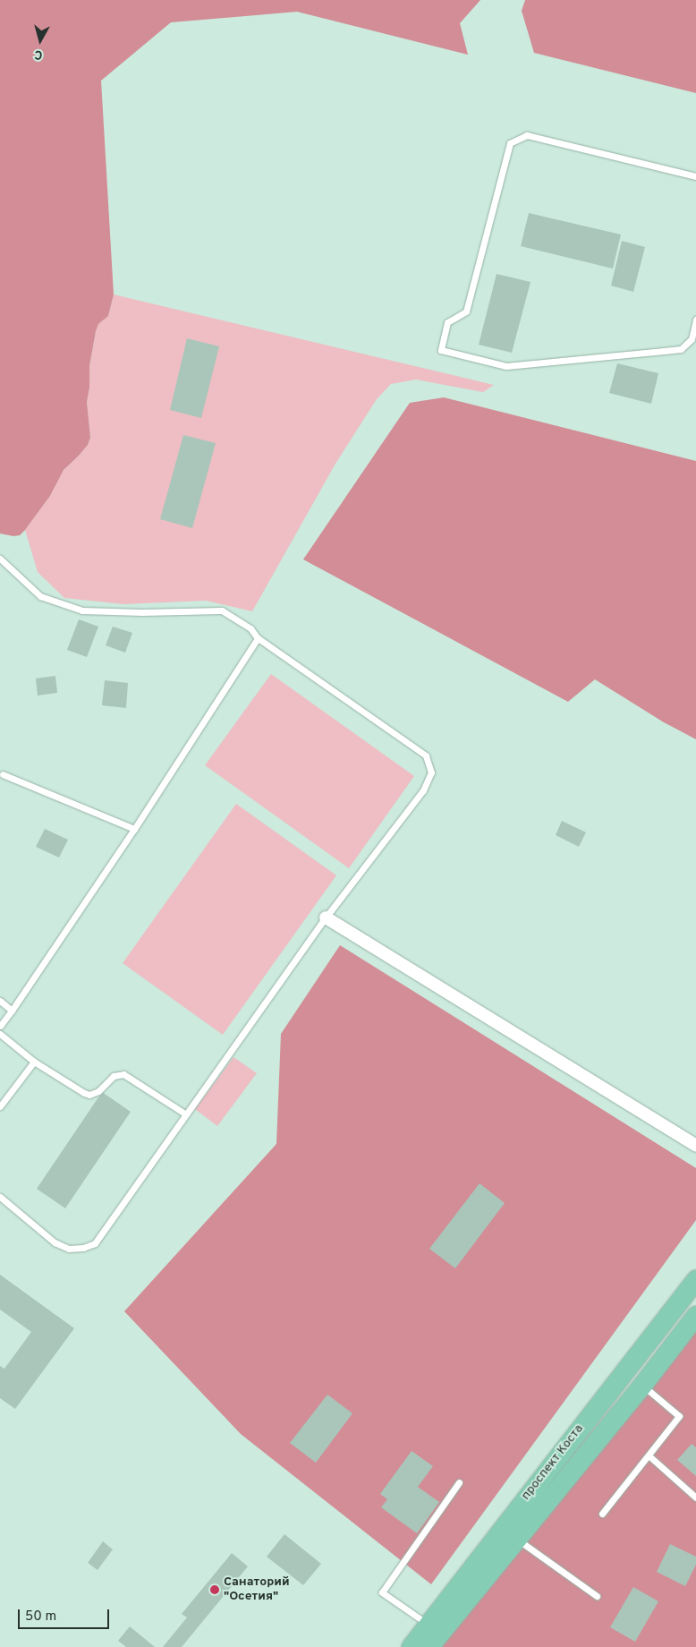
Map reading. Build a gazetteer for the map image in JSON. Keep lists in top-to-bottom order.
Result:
{
  "streets": {
    "main road": ["проспект Коста"]
  },
  "places": ["Санаторий \"Осетия\""],
  "scale_bar": "50 m",
  "north": "bottom"
}
